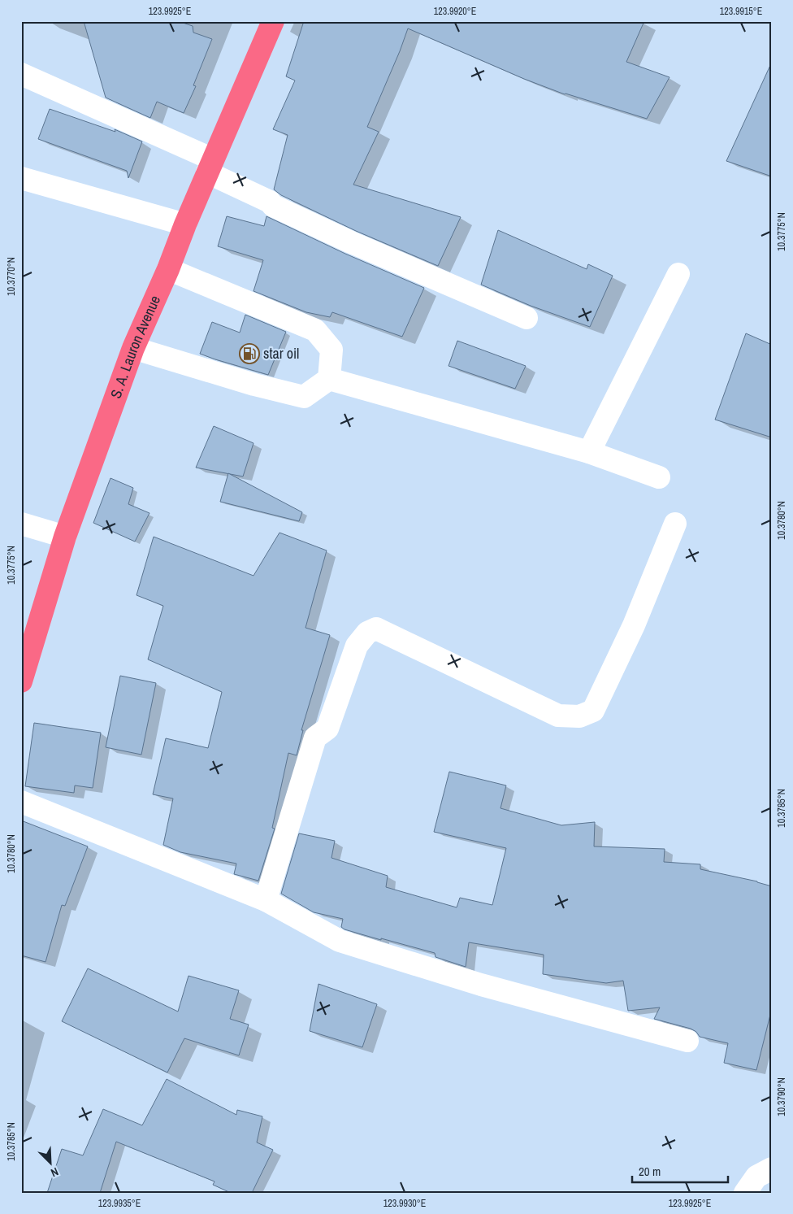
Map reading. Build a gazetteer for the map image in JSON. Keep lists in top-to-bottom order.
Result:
{
  "streets": {
    "highway": ["S. A. Lauron Avenue"]
  },
  "places": {
    "fuel station": ["star oil"]
  },
  "scale_bar": "20 m",
  "north": "bottom right",
  "coordinates": [
    "123.9925°E",
    "123.9920°E",
    "123.9915°E",
    "10.3775°N",
    "10.3770°N",
    "10.3780°N",
    "10.3785°N",
    "10.3790°N",
    "123.9935°E",
    "123.9930°E"
  ]
}
